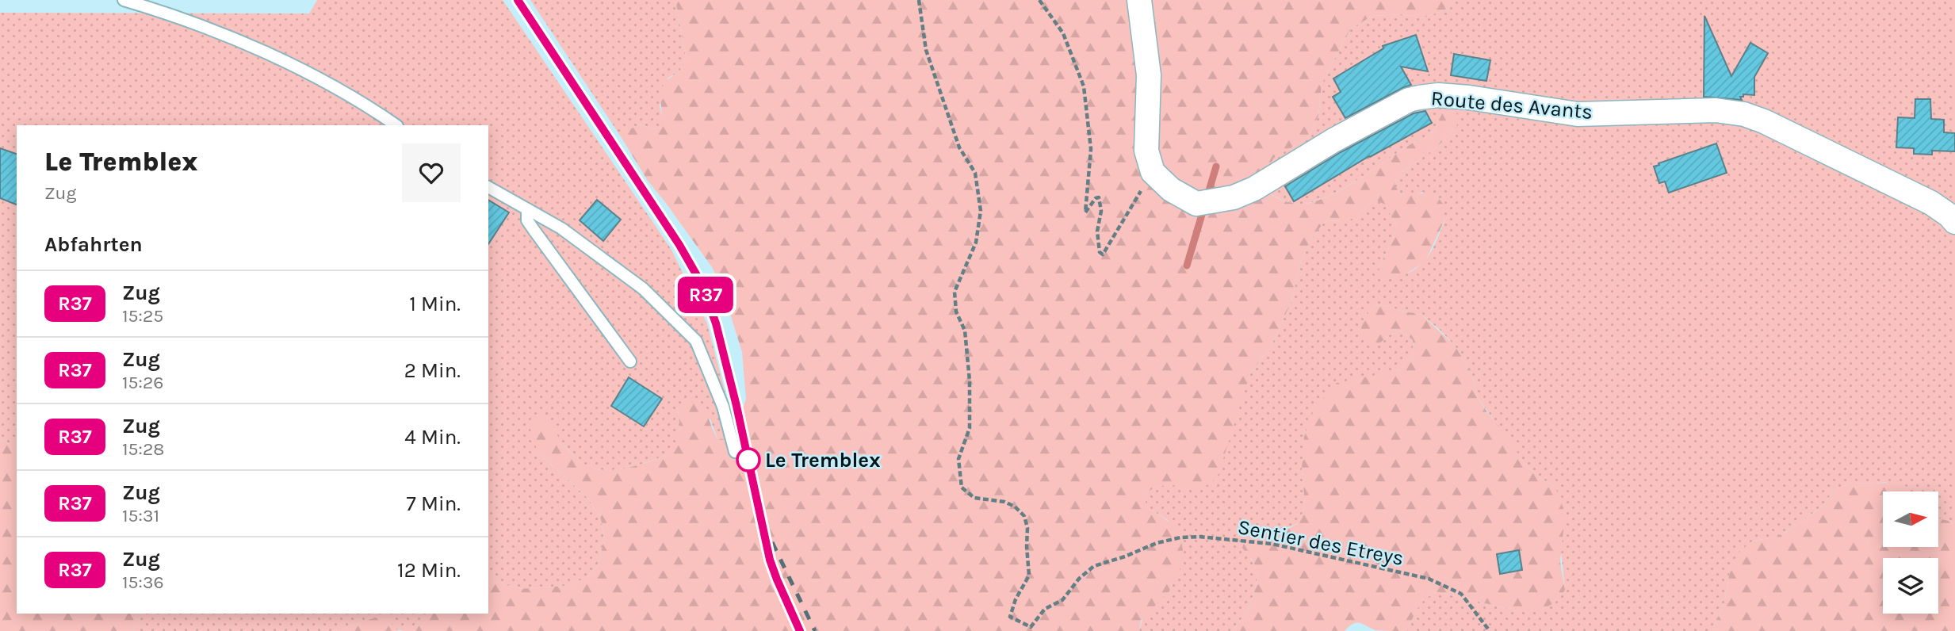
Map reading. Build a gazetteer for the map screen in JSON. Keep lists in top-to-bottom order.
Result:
{
  "streets": {
    "street": ["Route des Avants"],
    "path": ["Sentier des Etreys"]
  },
  "places": ["Le Tremblex"],
  "north": "right",
  "page": {
    "on_map": "R37",
    "heading": [
      ["Le Tremblex", "Zug"],
      "Abfahrten"
    ],
    "list": [
      {
        "mark": "R37",
        "name": "Zug",
        "note": "15:25",
        "value": "1 Min."
      },
      {
        "mark": "R37",
        "name": "Zug",
        "note": "15:26",
        "value": "2 Min."
      },
      {
        "mark": "R37",
        "name": "Zug",
        "note": "15:28",
        "value": "4 Min."
      },
      {
        "mark": "R37",
        "name": "Zug",
        "note": "15:31",
        "value": "7 Min."
      },
      {
        "mark": "R37",
        "name": "Zug",
        "note": "15:36",
        "value": "12 Min."
      }
    ]
  }
}
